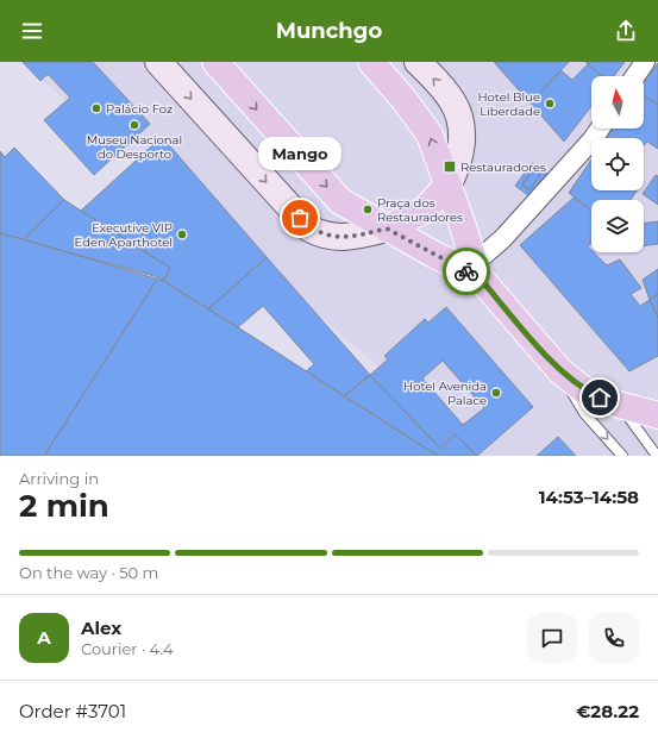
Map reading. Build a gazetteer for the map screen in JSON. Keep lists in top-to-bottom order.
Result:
{
  "places": {
    "other": [
      "Hotel Blue Liberdade",
      "Palácio Foz",
      "Museu Nacional do Desporto",
      "Praça dos Restauradores",
      "Mango",
      "Executive VIP Eden Aparthotel",
      "Hotel Avenida Palace"
    ],
    "transit": ["Restauradores"]
  },
  "north": "top",
  "page": {
    "header": "Munchgo",
    "bubble": "Mango",
    "heading": ["2 min", "Arriving in", "14:53–14:58"],
    "panel": [
      "Alex",
      "Courier · 4.4",
      "Order #3701",
      "€28.22"
    ],
    "bar": "On the way · 50 m",
    "round": "A"
  }
}
